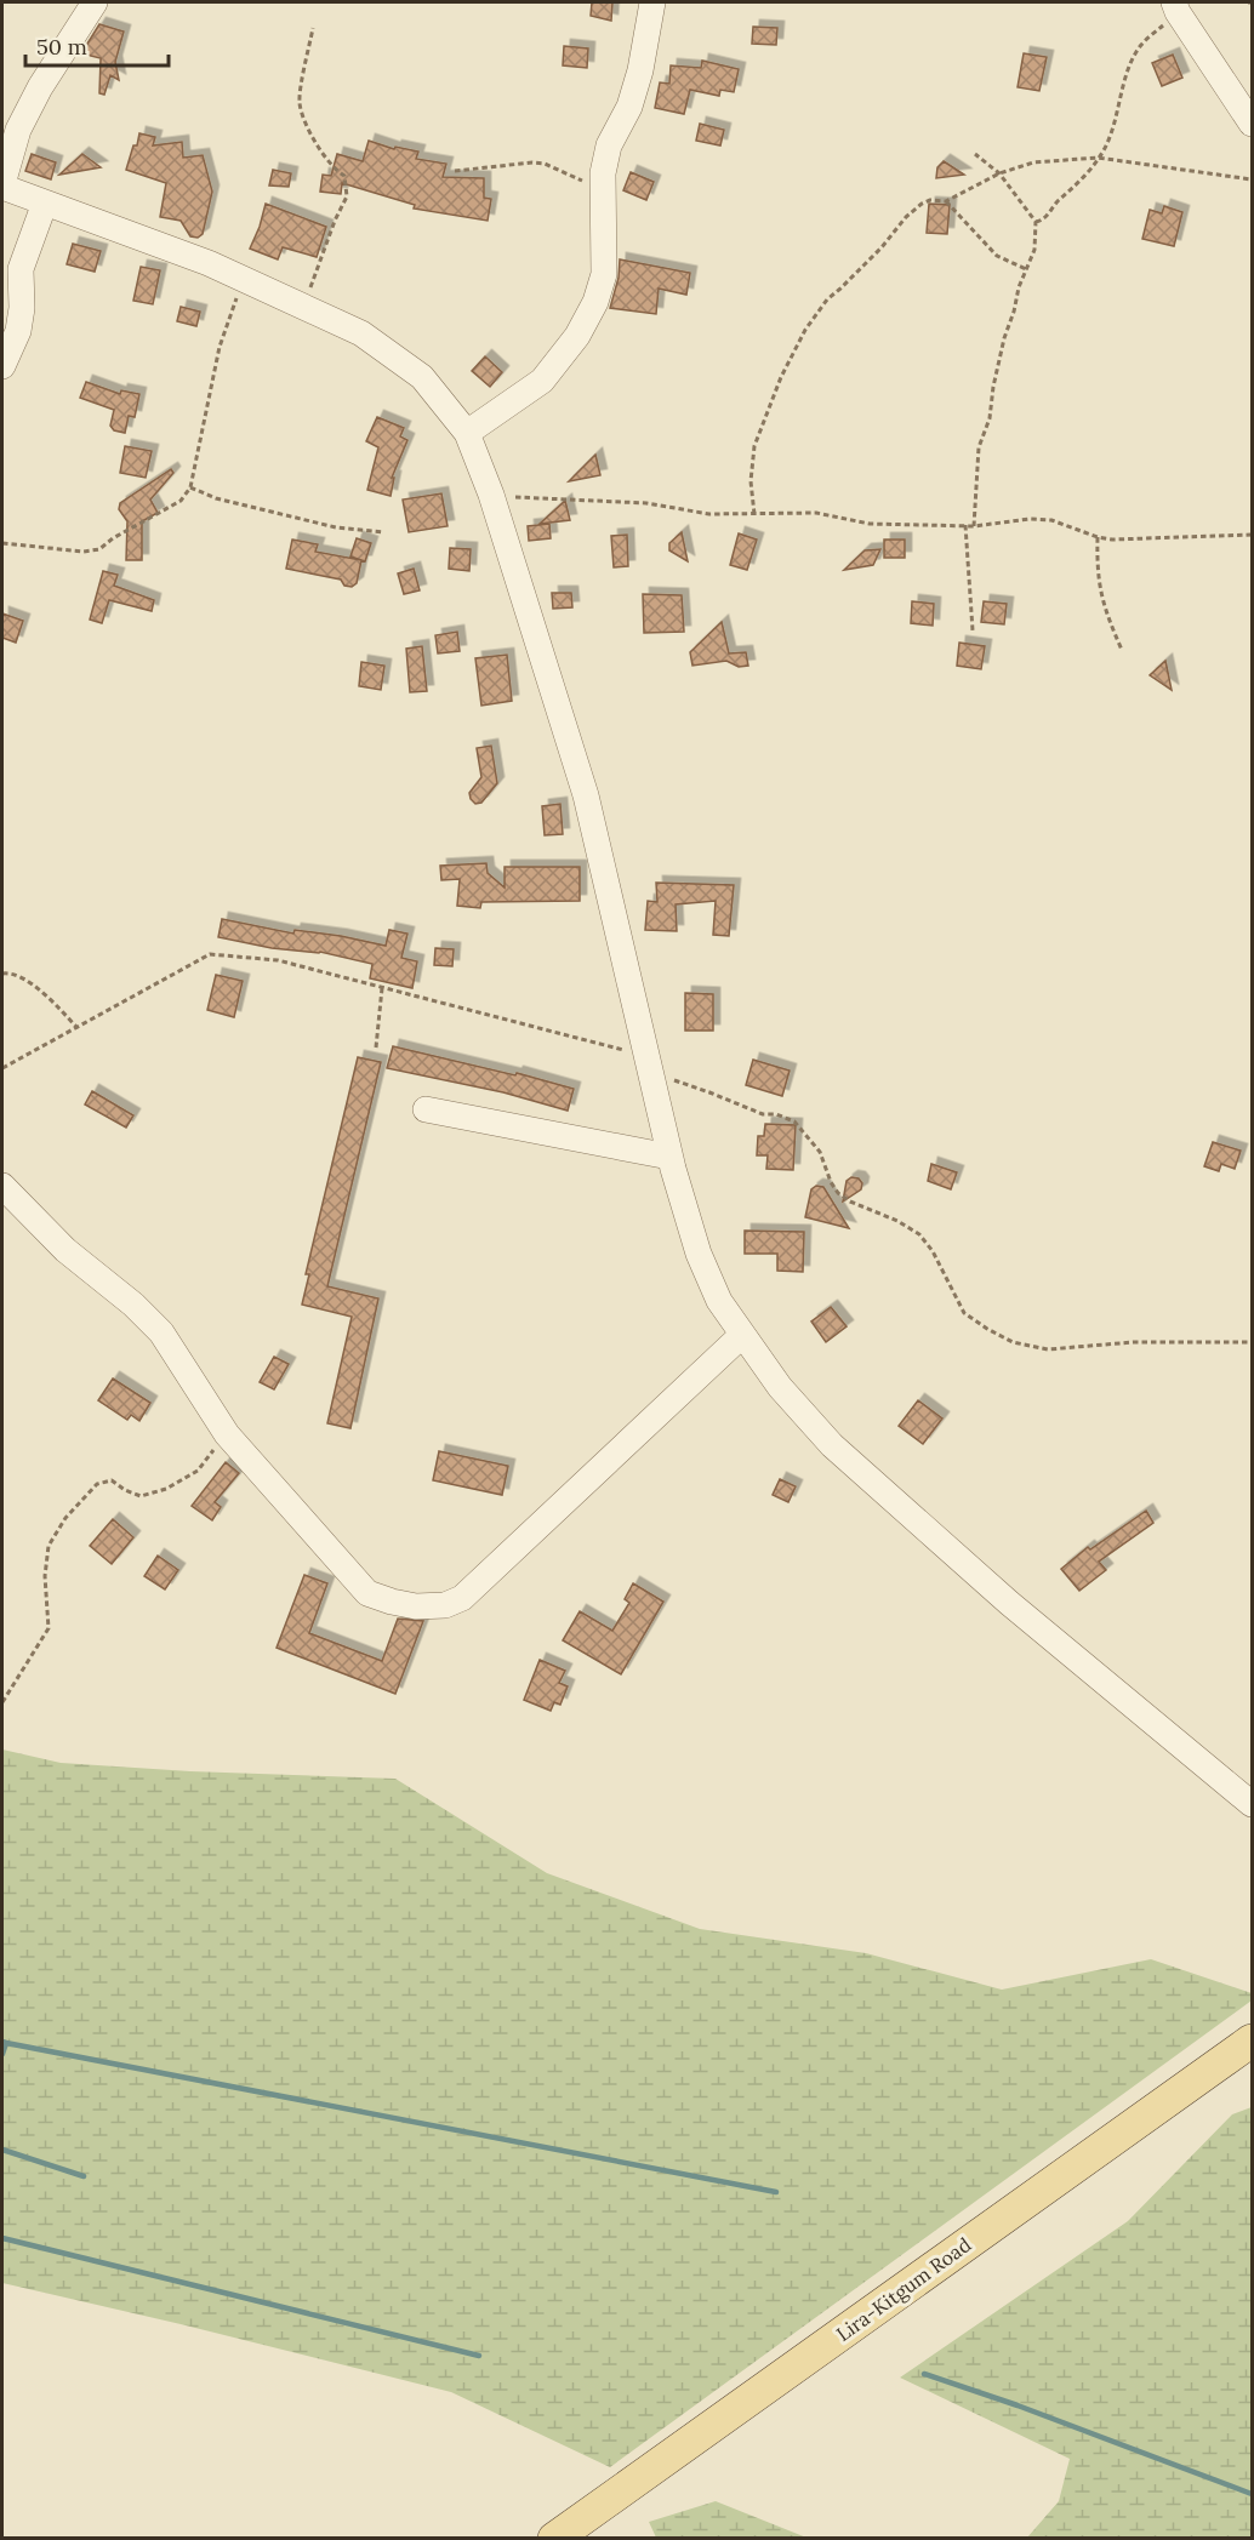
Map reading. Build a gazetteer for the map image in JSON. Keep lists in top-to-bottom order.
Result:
{
  "streets": {
    "main road": ["Lira-Kitgum Road"]
  },
  "scale_bar": "50 m"
}
